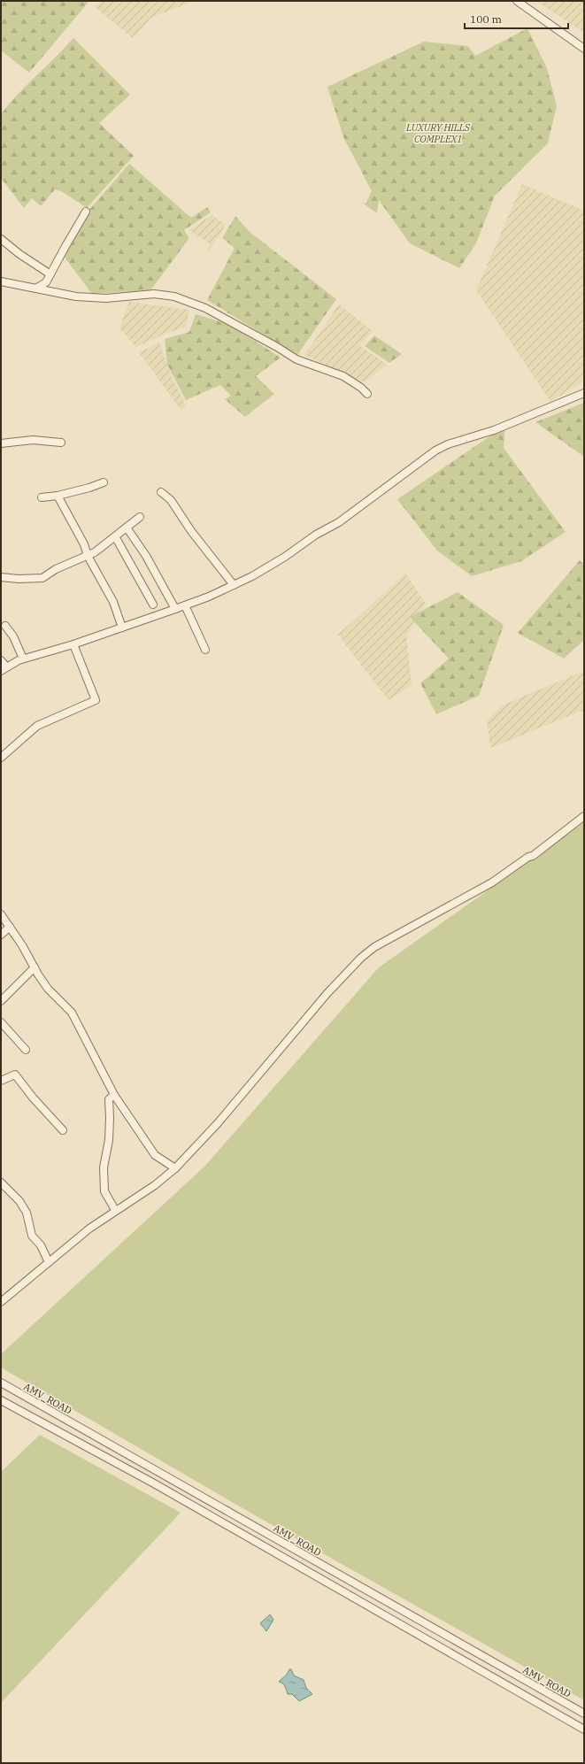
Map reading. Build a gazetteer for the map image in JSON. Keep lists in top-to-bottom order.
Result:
{
  "streets": {
    "street": ["AMV_ROAD"]
  },
  "parks": ["LUXURY HILLS COMPLEX1"],
  "scale_bar": "100 m"
}
